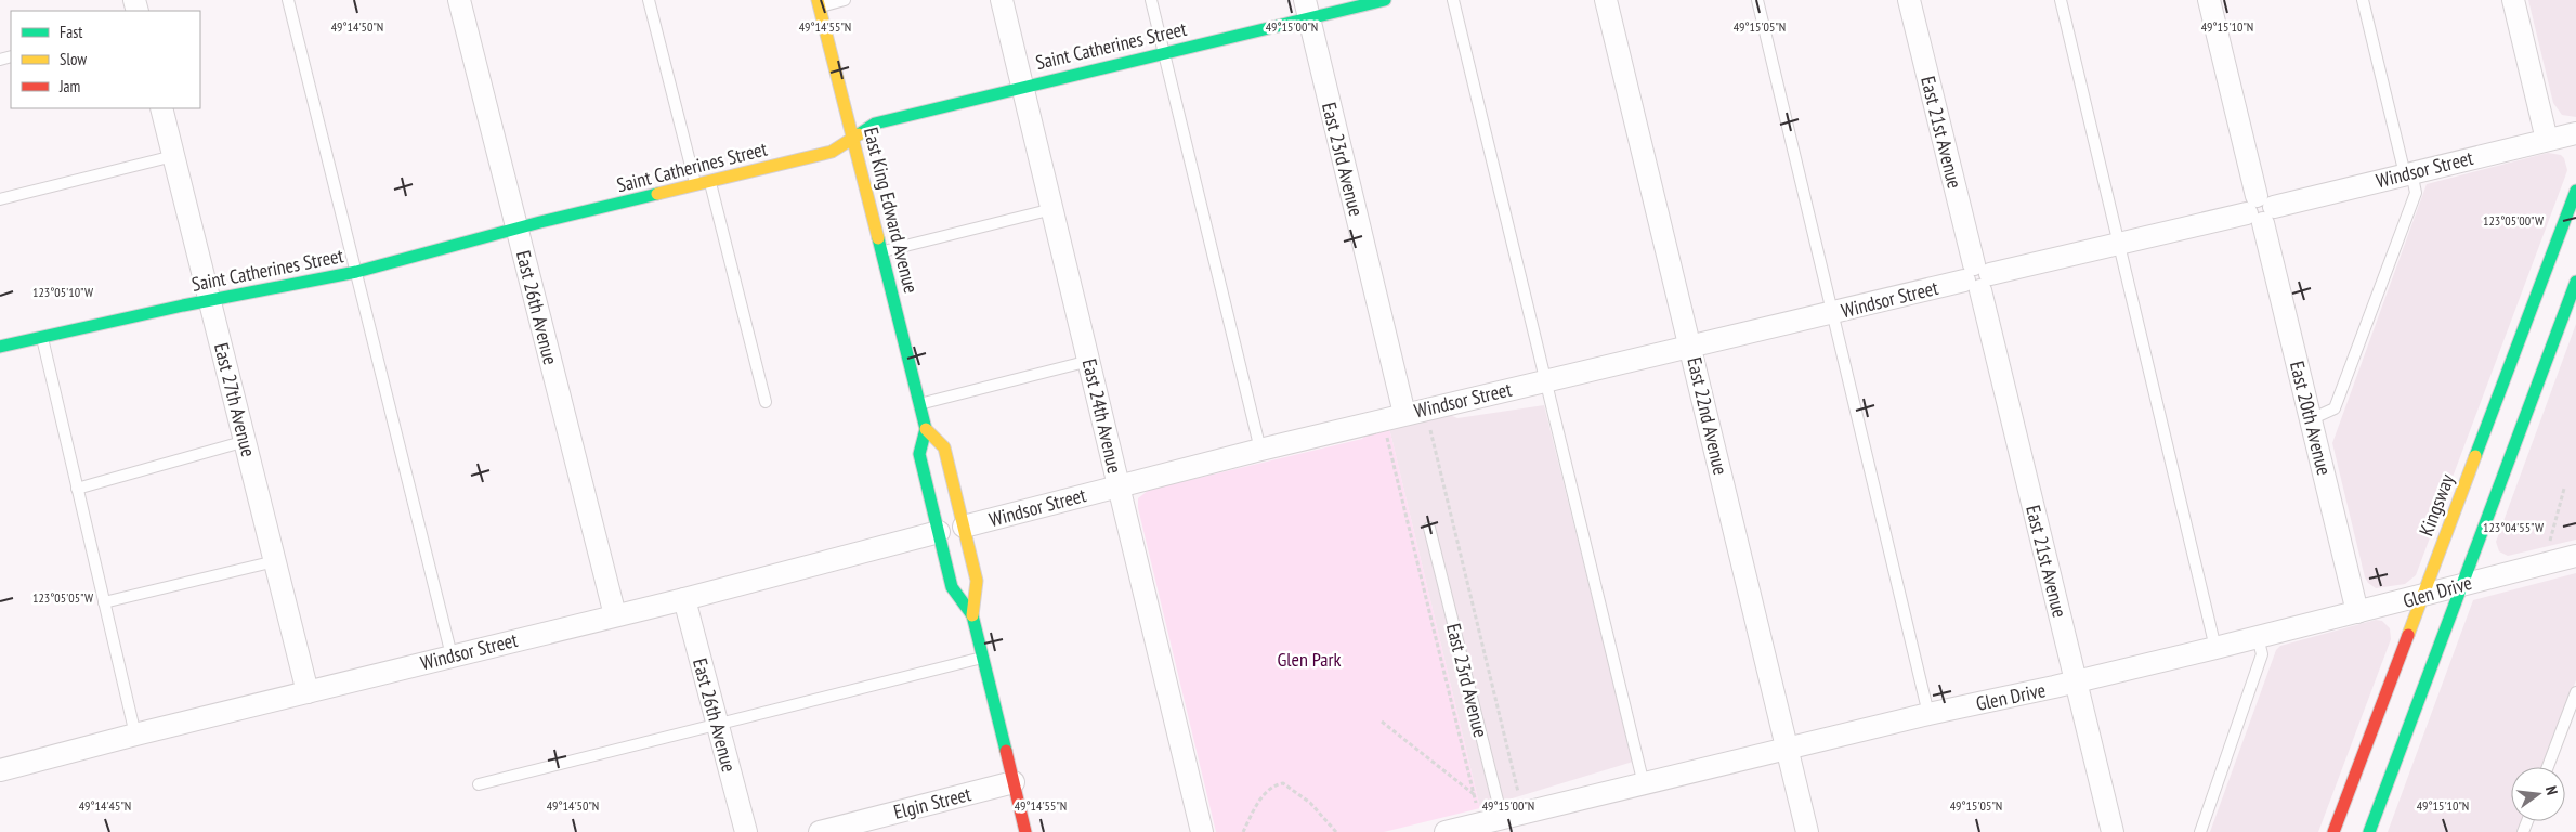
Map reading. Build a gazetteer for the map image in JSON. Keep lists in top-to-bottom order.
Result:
{
  "streets": {
    "main road": ["Saint Catherines Street", "East King Edward Avenue", "Kingsway"],
    "street": [
      "East 21st Avenue",
      "East 23rd Avenue",
      "Windsor Street",
      "East 26th Avenue",
      "East 27th Avenue",
      "East 24th Avenue",
      "East 22nd Avenue",
      "East 20th Avenue",
      "Glen Drive",
      "Elgin Street"
    ]
  },
  "crossings": [
    ["Saint Catherines Street", "East 23rd Avenue"],
    ["Saint Catherines Street", "East King Edward Avenue"],
    ["Saint Catherines Street", "East 26th Avenue"],
    ["Saint Catherines Street", "East 27th Avenue"],
    ["Saint Catherines Street", "East 24th Avenue"],
    ["East 21st Avenue", "Windsor Street"],
    ["East 21st Avenue", "Glen Drive"],
    ["East 23rd Avenue", "Windsor Street"],
    ["East 23rd Avenue", "Glen Drive"],
    ["Windsor Street", "East King Edward Avenue"],
    ["Windsor Street", "East 26th Avenue"],
    ["Windsor Street", "East 27th Avenue"],
    ["Windsor Street", "East 24th Avenue"],
    ["Windsor Street", "East 22nd Avenue"],
    ["Windsor Street", "East 20th Avenue"],
    ["East King Edward Avenue", "Elgin Street"],
    ["East 22nd Avenue", "Glen Drive"],
    ["East 20th Avenue", "Glen Drive"],
    ["Kingsway", "Glen Drive"]
  ],
  "parks": ["Glen Park"],
  "legend": ["Fast", "Slow", "Jam"],
  "north": "right",
  "coordinates": [
    "49°14'50\"N",
    "49°14'55\"N",
    "49°15'00\"N",
    "49°15'05\"N",
    "49°15'10\"N",
    "123°05'00\"W",
    "123°05'10\"W",
    "123°04'55\"W",
    "123°05'05\"W",
    "49°14'45\"N"
  ]
}
